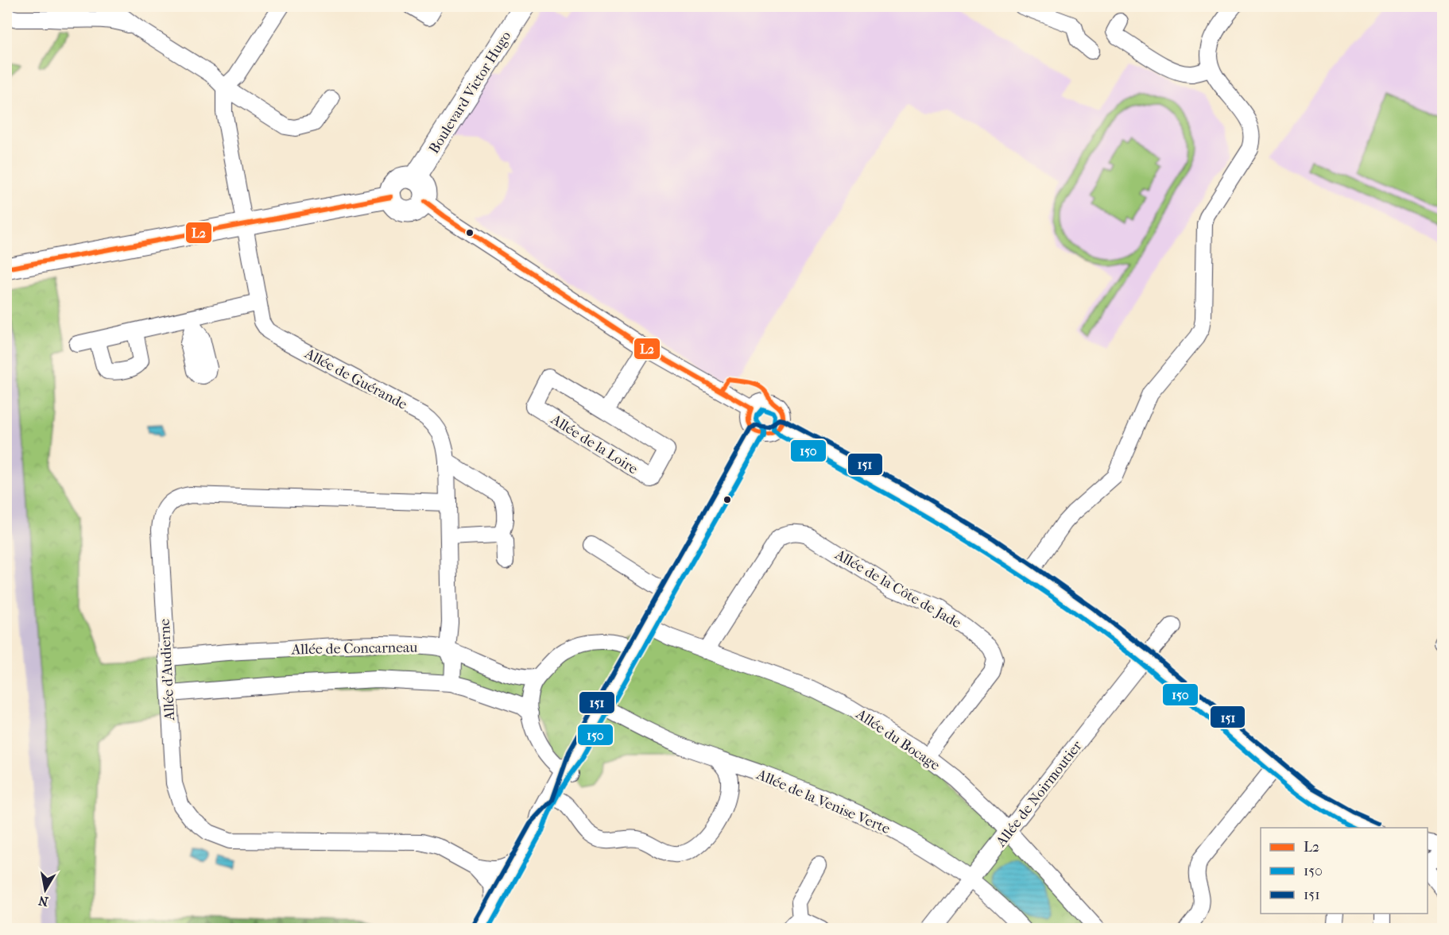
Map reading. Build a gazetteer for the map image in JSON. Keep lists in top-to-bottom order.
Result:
{
  "streets": {
    "street": [
      "Boulevard Victor Hugo",
      "Allée de Guérande",
      "Allée de la Loire",
      "Allée de la Côte de Jade",
      "Allée de Concarneau",
      "Allée d'Audierne",
      "Allée du Bocage",
      "Allée de Noirmoutier",
      "Allée de la Venise Verte"
    ]
  },
  "crossings": [
    ["Allée de Guérande", "Allée de Concarneau"],
    ["Allée de Guérande", "Allée d'Audierne"],
    ["Allée de la Côte de Jade", "Allée du Bocage"],
    ["Allée de Concarneau", "Allée d'Audierne"],
    ["Allée du Bocage", "Allée de Noirmoutier"],
    ["Allée de Noirmoutier", "Allée de la Venise Verte"]
  ],
  "lines": ["transit line L2", "transit line 150", "transit line 151"],
  "legend": ["L2", "150", "151"],
  "north": "bottom"
}
